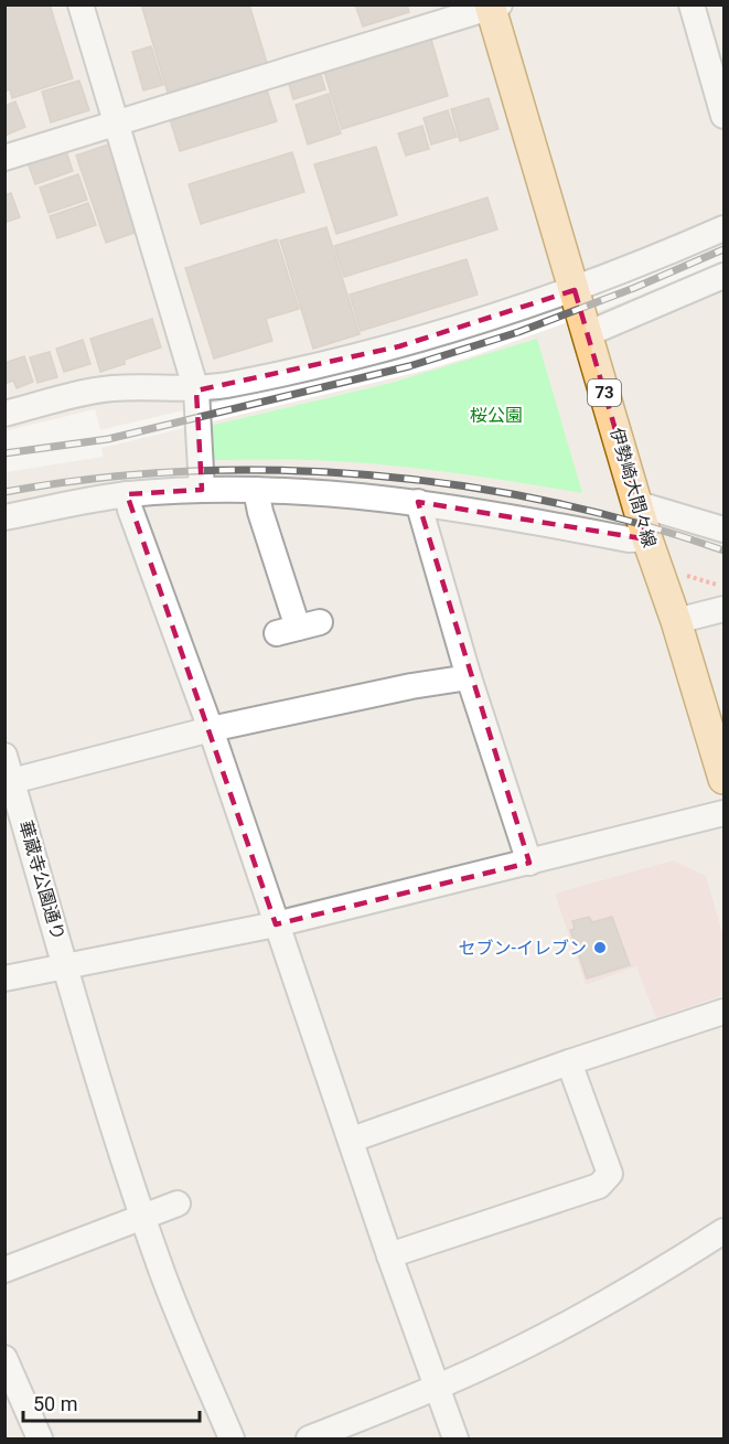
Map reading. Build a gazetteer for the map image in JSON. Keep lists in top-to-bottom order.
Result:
{
  "streets": {
    "main road": ["73", "伊勢崎大間々線"],
    "street": ["華蔵寺公園通り"]
  },
  "parks": ["桜公園"],
  "places": ["セブン-イレブン"],
  "scale_bar": "50 m"
}
